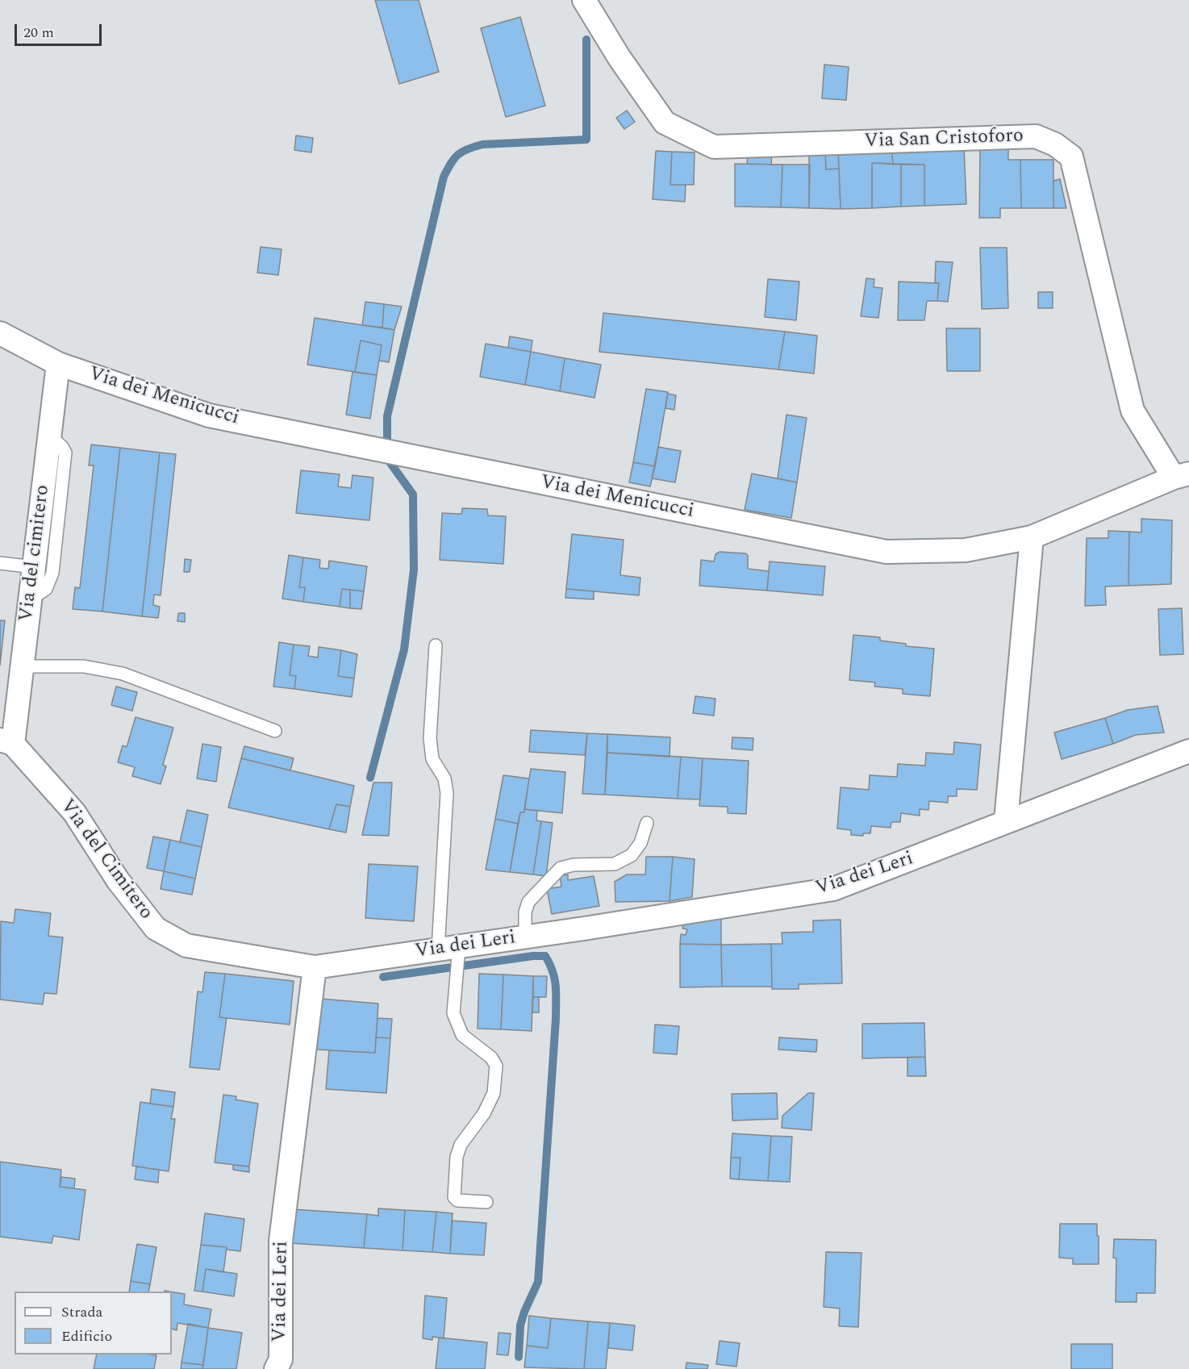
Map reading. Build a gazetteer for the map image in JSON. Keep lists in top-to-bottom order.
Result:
{
  "streets": {
    "street": [
      "Via San Cristoforo",
      "Via dei Menicucci",
      "Via del cimitero",
      "Via del Cimitero",
      "Via dei Leri"
    ]
  },
  "crossings": [
    ["Via San Cristoforo", "Via dei Menicucci"],
    ["Via dei Menicucci", "Via del cimitero"],
    ["Via del cimitero", "Via del Cimitero"],
    ["Via del Cimitero", "Via dei Leri"]
  ],
  "legend": ["Strada", "Edificio"],
  "scale_bar": "20 m"
}
